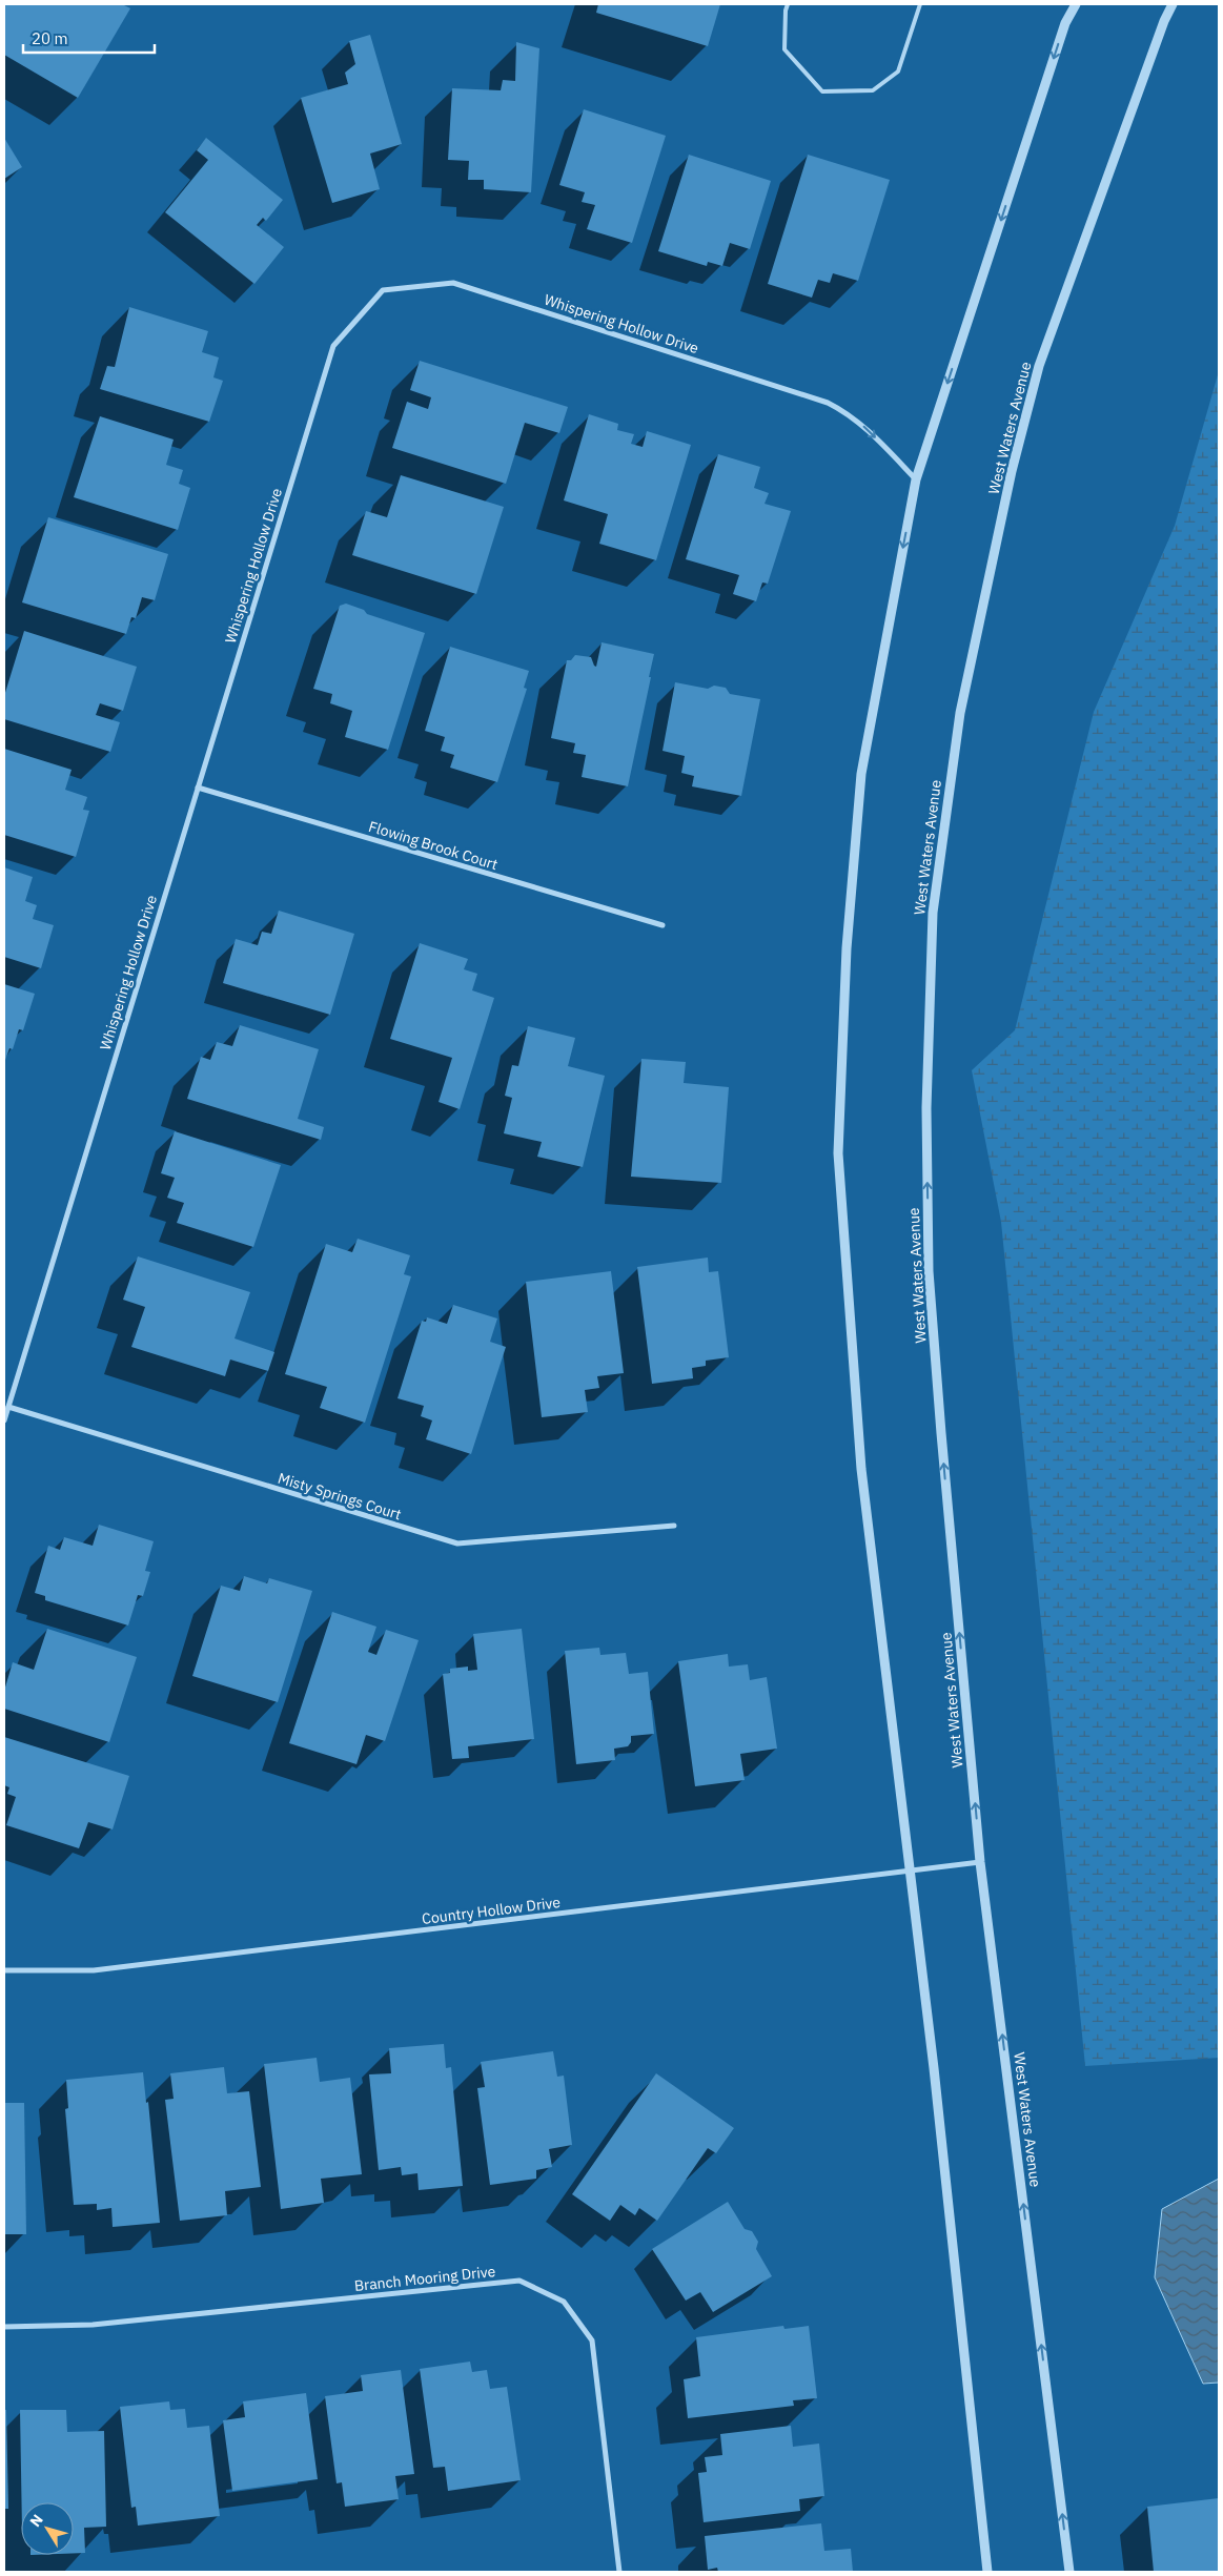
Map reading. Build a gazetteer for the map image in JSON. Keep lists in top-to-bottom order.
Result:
{
  "streets": {
    "street": [
      "Whispering Hollow Drive",
      "West Waters Avenue",
      "Flowing Brook Court",
      "Misty Springs Court",
      "Country Hollow Drive",
      "Branch Mooring Drive"
    ]
  },
  "crossings": [
    ["Whispering Hollow Drive", "Flowing Brook Court"],
    ["Whispering Hollow Drive", "Misty Springs Court"],
    ["West Waters Avenue", "Country Hollow Drive"]
  ],
  "scale_bar": "20 m",
  "north": "top left"
}
